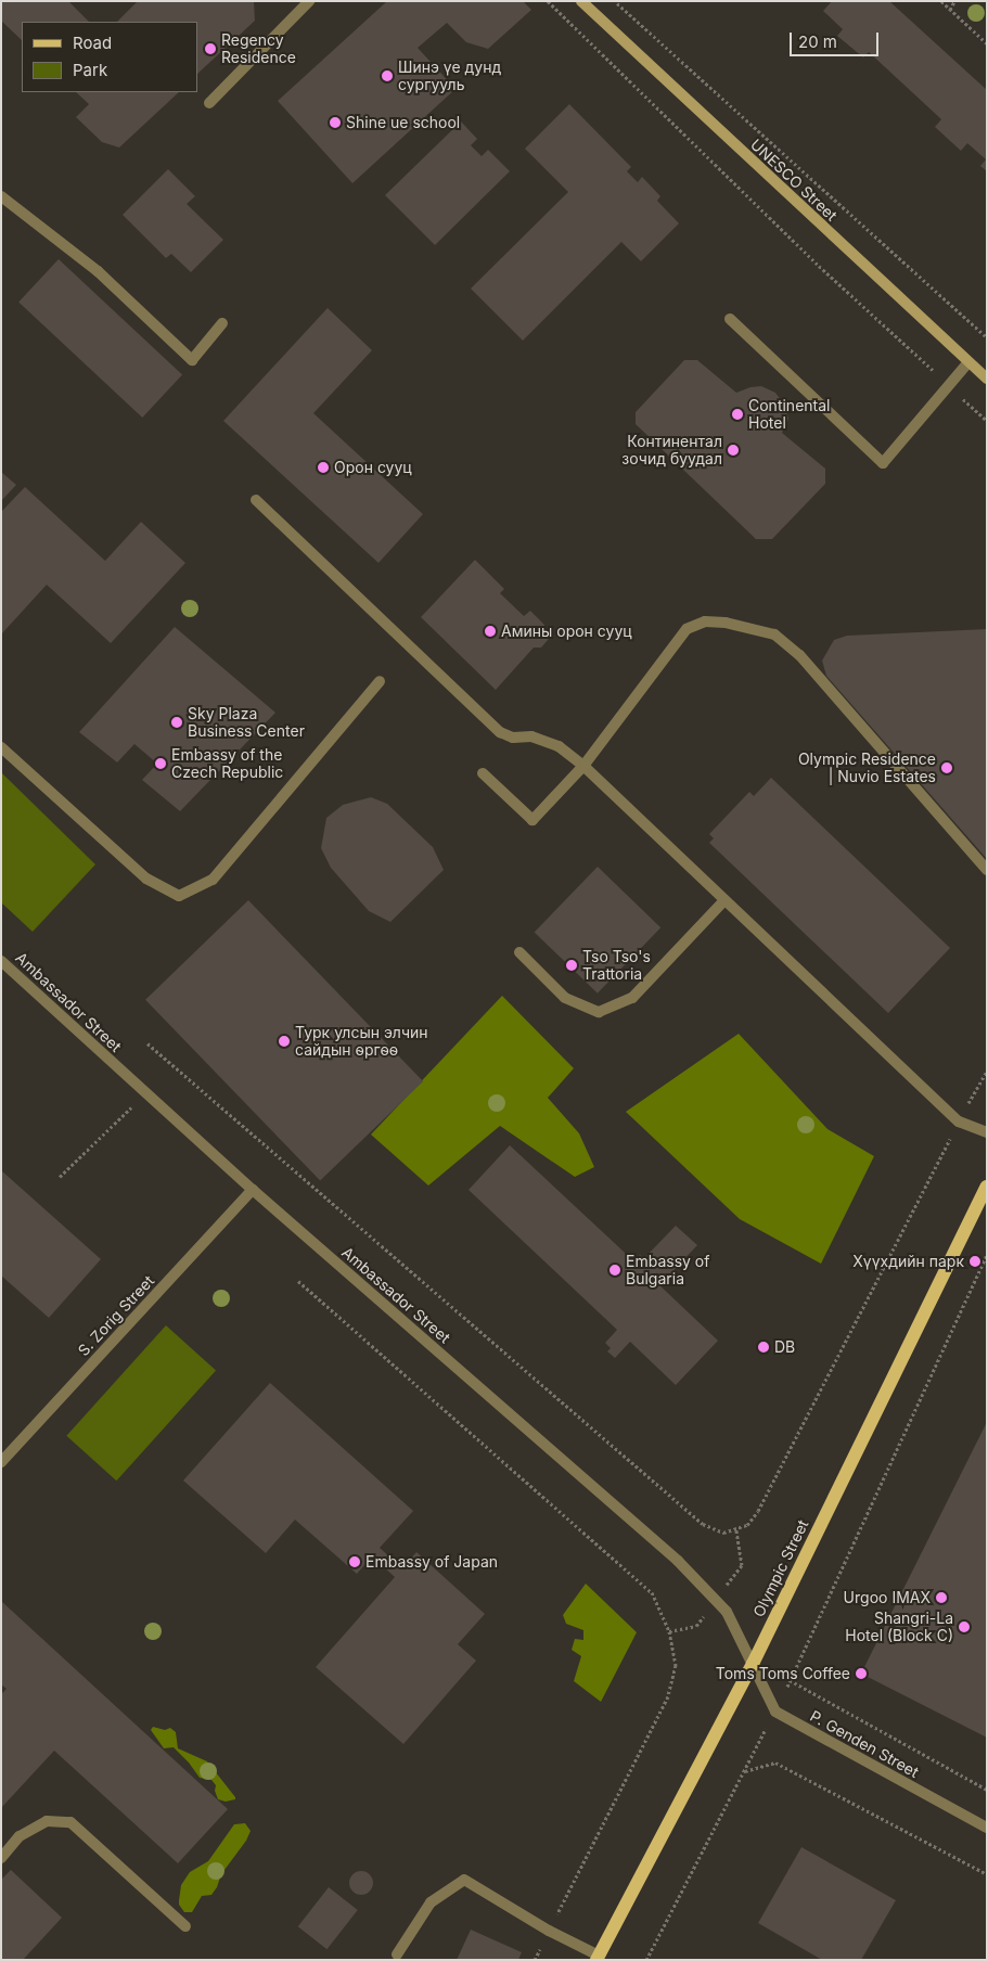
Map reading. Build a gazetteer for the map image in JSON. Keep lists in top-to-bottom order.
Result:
{
  "streets": {
    "main road": ["UNESCO Street", "Olympic Street"],
    "street": ["Ambassador Street", "S. Zorig Street", "P. Genden Street"]
  },
  "crossings": [
    ["Ambassador Street", "S. Zorig Street"],
    ["Ambassador Street", "Olympic Street"]
  ],
  "places": [
    "Regency Residence",
    "Шинэ үе дунд сургууль",
    "Shine ue school",
    "Continental Hotel",
    "Континентал зочид буудал",
    "Орон сууц",
    "Амины орон сууц",
    "Sky Plaza Business Center",
    "Embassy of the Czech Republic",
    "Olympic Residence | Nuvio Estates",
    "Tso Tso's Trattoria",
    "Турк улсын элчин сайдын өргөө",
    "Хүүхдийн парк",
    "Embassy of Bulgaria",
    "DB",
    "Embassy of Japan",
    "Urgoo IMAX",
    "Shangri-La Hotel (Block C)",
    "Toms Toms Coffee"
  ],
  "legend": ["Road", "Park"],
  "scale_bar": "20 m"
}
